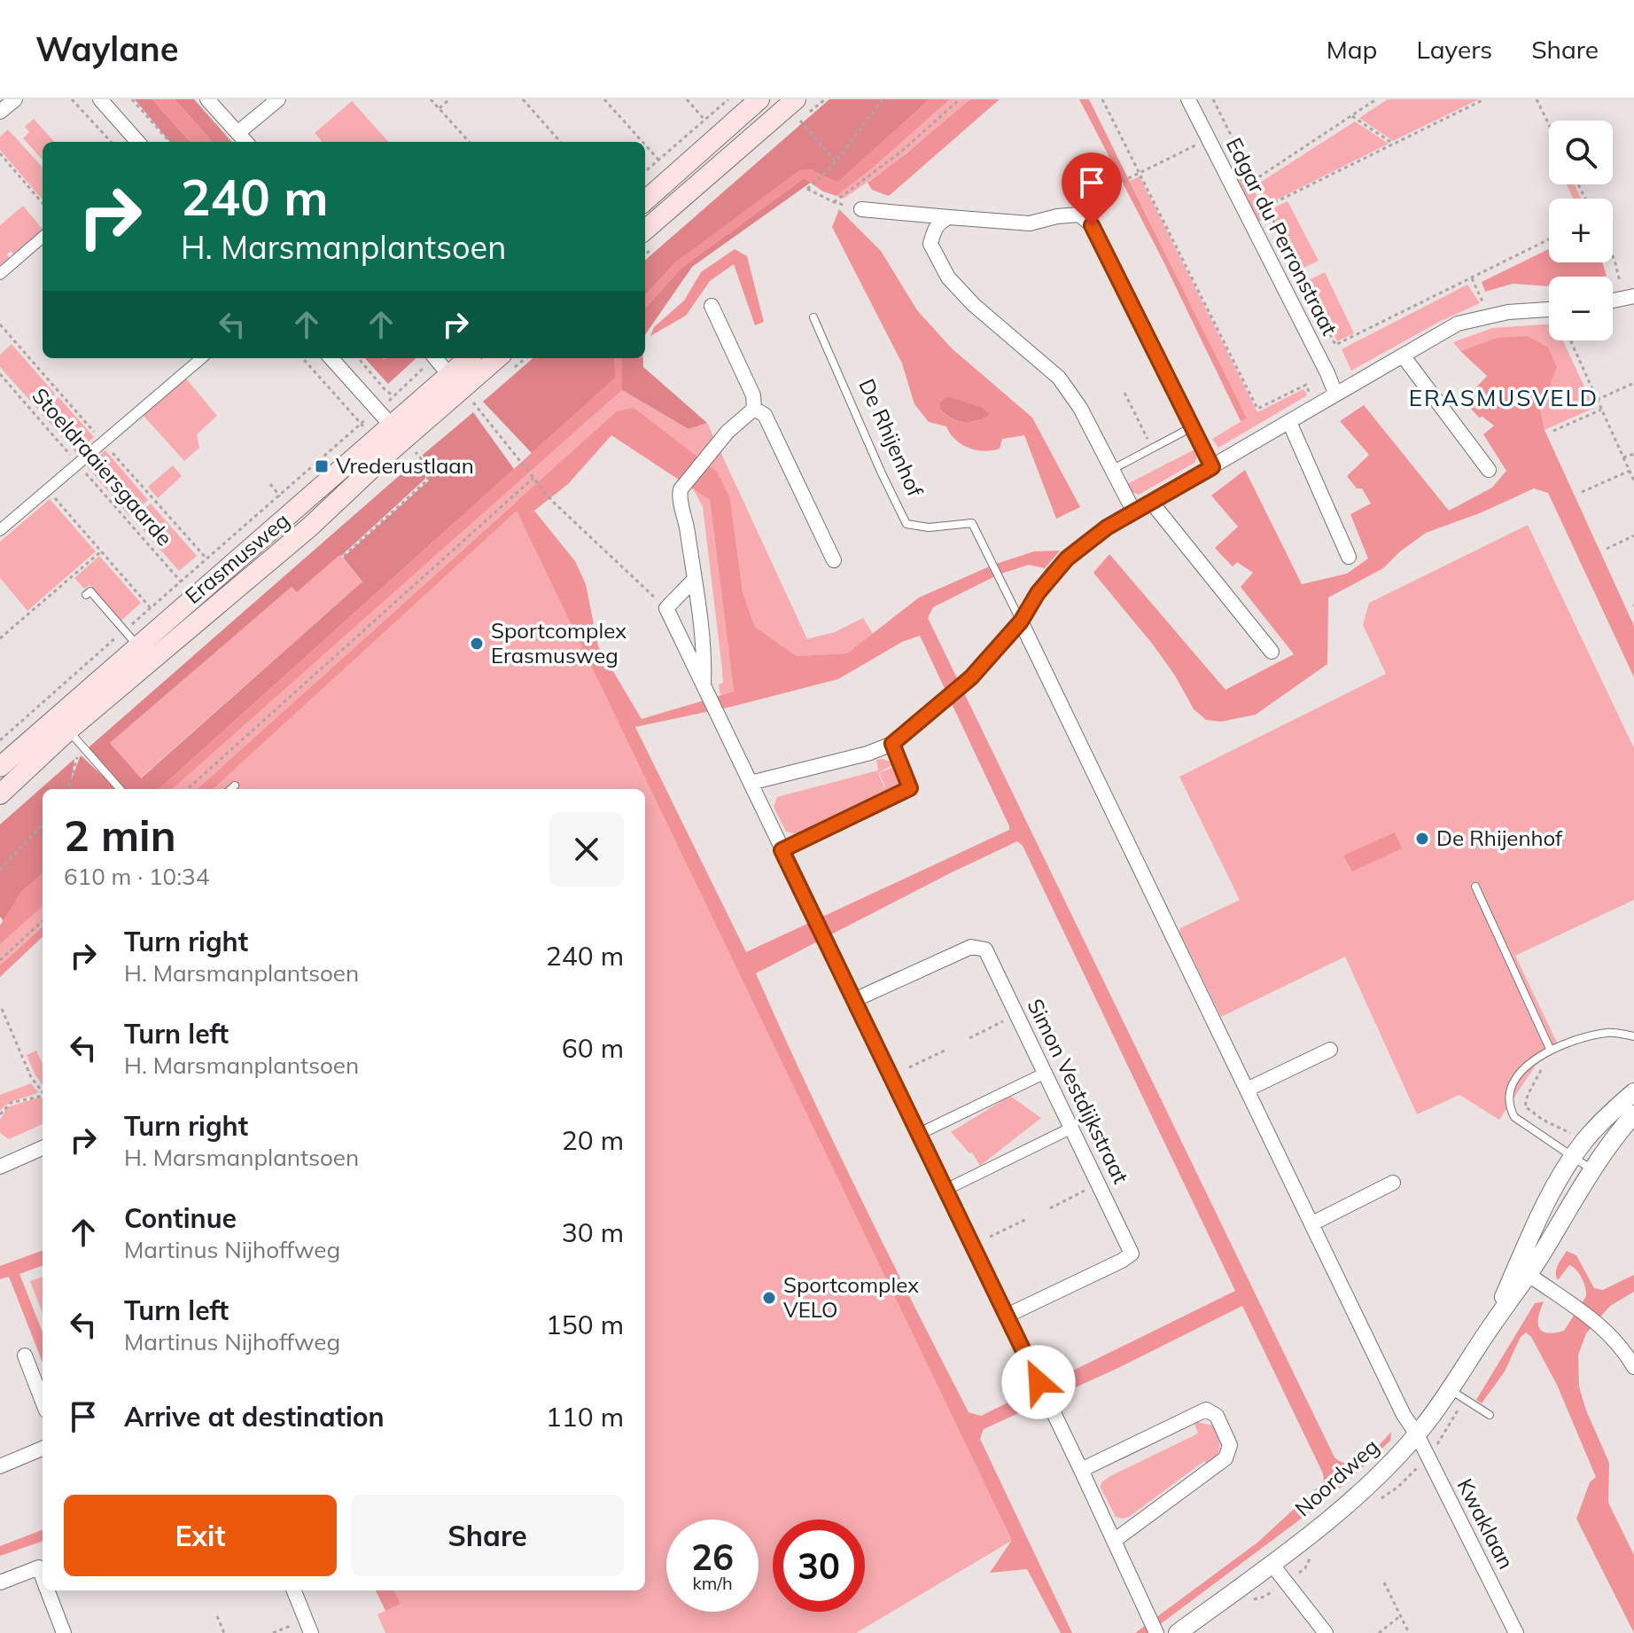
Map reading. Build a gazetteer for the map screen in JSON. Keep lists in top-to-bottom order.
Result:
{
  "streets": {
    "main road": ["Erasmusweg"],
    "street": [
      "Edgar du Perronstraat",
      "De Rhijenhof",
      "Simon Vestdijkstraat",
      "Noordweg",
      "Kwaklaan"
    ],
    "path": ["Stoeldraaiersgaarde"]
  },
  "crossings": [
    ["De Rhijenhof", "Noordweg"],
    ["De Rhijenhof", "Kwaklaan"],
    ["Stoeldraaiersgaarde", "Erasmusweg"],
    ["Noordweg", "Kwaklaan"]
  ],
  "districts": ["ERASMUSVELD"],
  "places": {
    "transit": ["Vrederustlaan"],
    "other": ["Sportcomplex Erasmusweg", "De Rhijenhof", "Sportcomplex VELO"]
  },
  "page": {
    "header": "Waylane",
    "nav": ["Map", "Layers", "Share"],
    "map_buttons": ["+", "−"],
    "turn": ["240 m", "H. Marsmanplantsoen"],
    "heading": ["2 min", "610 m · 10:34"],
    "list": [
      {
        "name": "Turn right",
        "note": "H. Marsmanplantsoen",
        "value": "240 m"
      },
      {
        "name": "Turn left",
        "note": "H. Marsmanplantsoen",
        "value": "60 m"
      },
      {
        "name": "Turn right",
        "note": "H. Marsmanplantsoen",
        "value": "20 m"
      },
      {
        "name": "Continue",
        "note": "Martinus Nijhoffweg",
        "value": "30 m"
      },
      {
        "name": "Turn left",
        "note": "Martinus Nijhoffweg",
        "value": "150 m"
      },
      {
        "name": "Arrive at destination",
        "value": "110 m"
      }
    ],
    "buttons": ["Exit", "Share"],
    "speed": "26 km/h",
    "limit": "30"
  }
}
